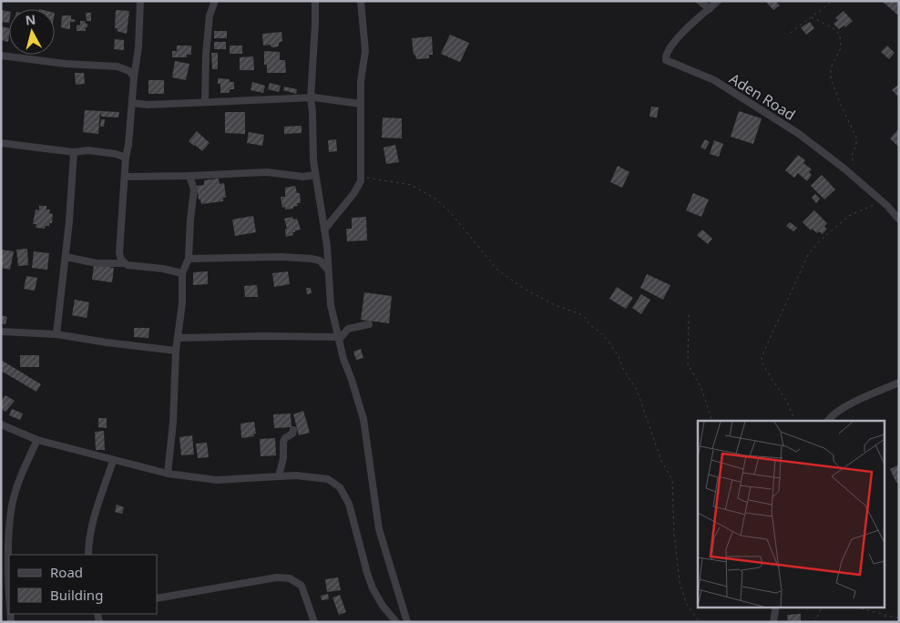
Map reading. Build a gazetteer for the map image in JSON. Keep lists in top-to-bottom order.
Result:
{
  "streets": {
    "street": ["Aden Road"]
  },
  "legend": ["Road", "Building"],
  "north": "top"
}
